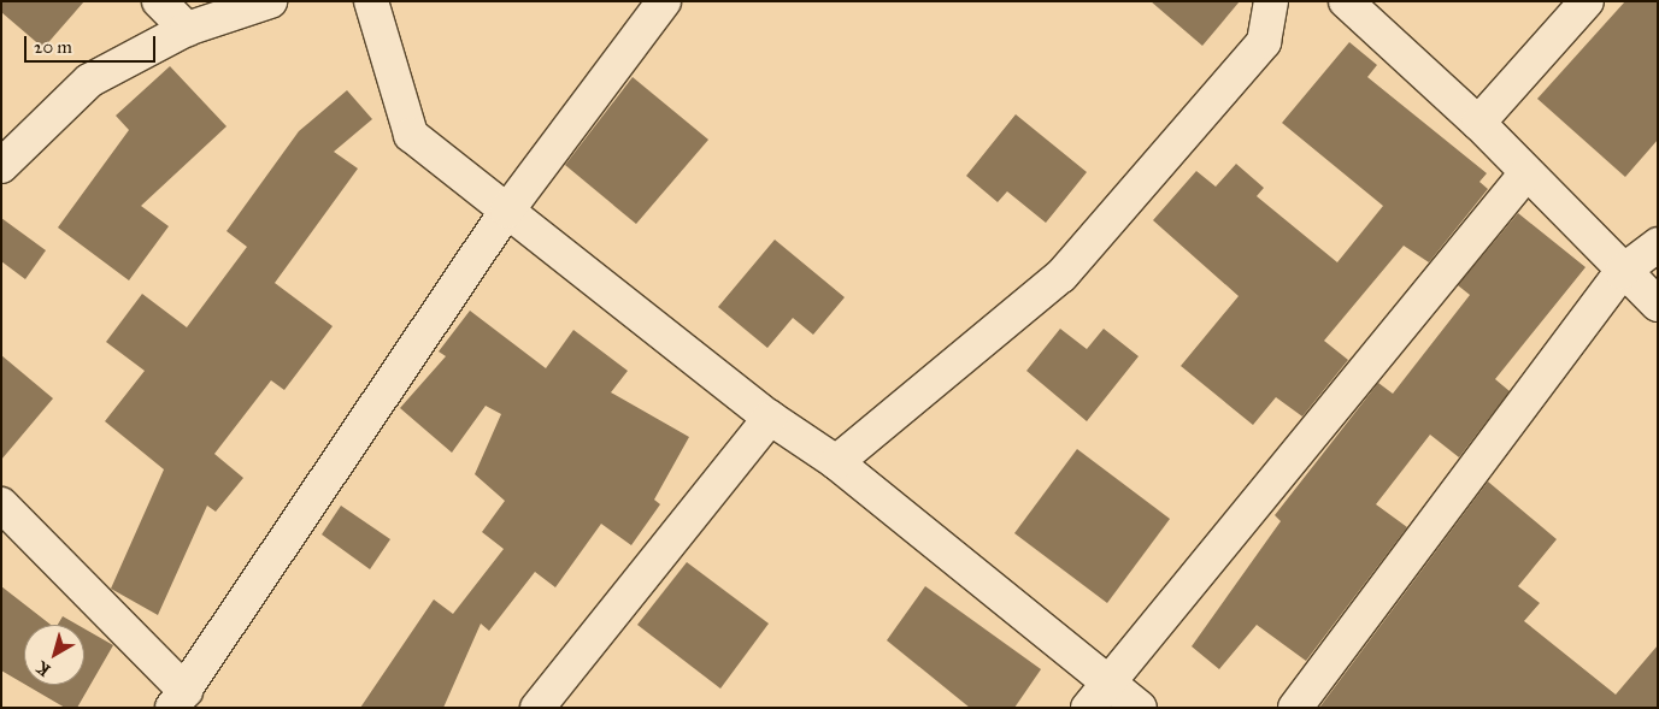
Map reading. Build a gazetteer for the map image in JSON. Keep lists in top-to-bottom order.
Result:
{
  "scale_bar": "20 m",
  "north": "bottom left"
}
